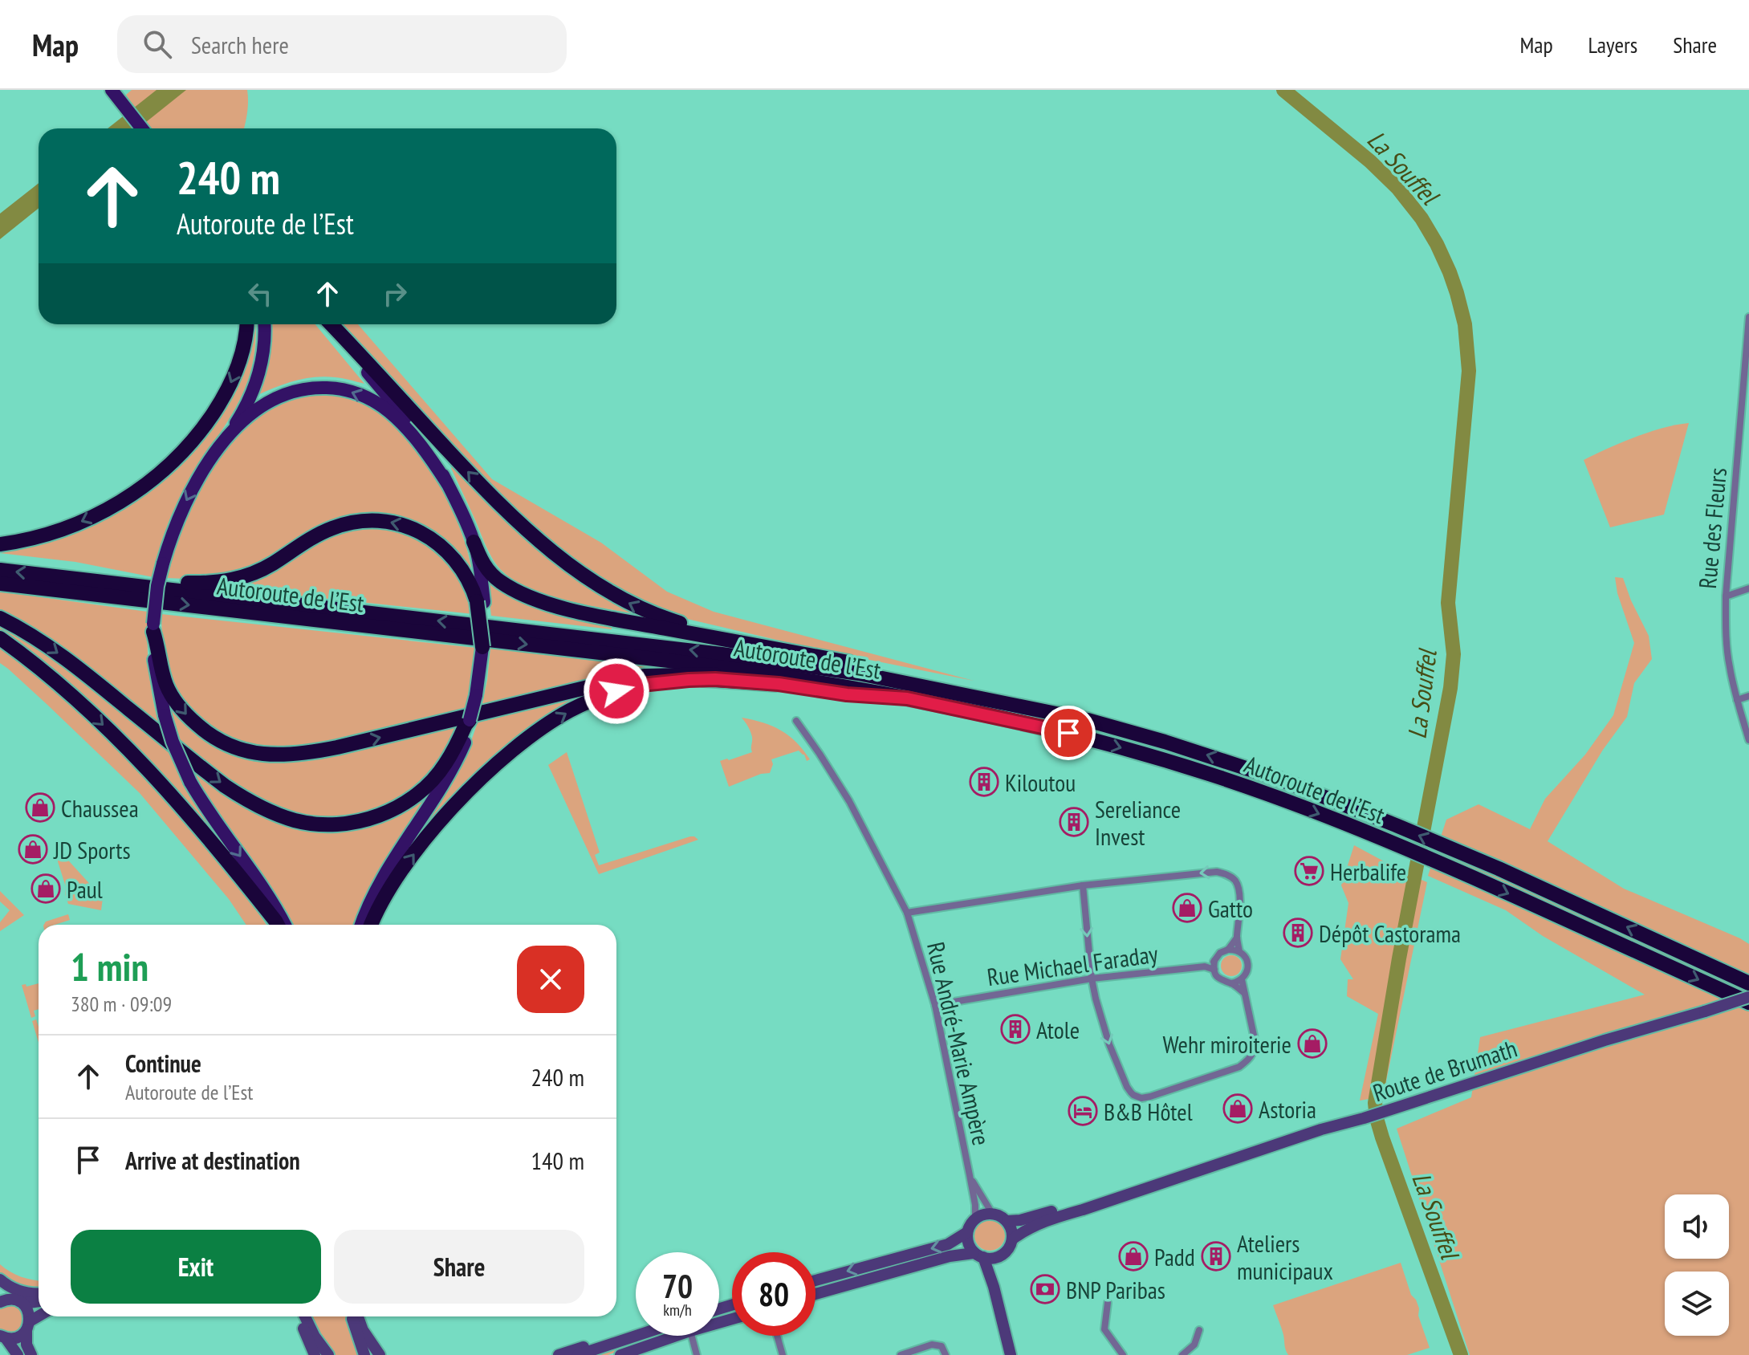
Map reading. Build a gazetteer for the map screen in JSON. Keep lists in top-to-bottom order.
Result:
{
  "streets": {
    "highway": ["Autoroute de l’Est"],
    "main road": ["Route de Brumath"],
    "street": ["Rue des Fleurs", "Rue Michael Faraday", "Rue André-Marie Ampère"]
  },
  "crossings": [
    ["Rue Michael Faraday", "Rue André-Marie Ampère"],
    ["Rue André-Marie Ampère", "Route de Brumath"]
  ],
  "water": ["La Souffel"],
  "places": {
    "building": [
      "Kiloutou",
      "Sereliance Invest",
      "Dépôt Castorama",
      "Atole",
      "Ateliers municipaux"
    ],
    "shop": [
      "Chaussea",
      "JD Sports",
      "Paul",
      "Gatto",
      "Wehr miroiterie",
      "Astoria",
      "Padd"
    ],
    "supermarket": ["Herbalife"],
    "hotel": ["B&B Hôtel"],
    "bank": ["BNP Paribas"]
  },
  "page": {
    "header": "Map",
    "search": "Search here",
    "nav": ["Map", "Layers", "Share"],
    "turn": ["240 m", "Autoroute de l’Est"],
    "heading": ["1 min", "380 m · 09:09"],
    "list": [
      {
        "name": "Continue",
        "note": "Autoroute de l’Est",
        "value": "240 m"
      },
      {
        "name": "Arrive at destination",
        "value": "140 m"
      }
    ],
    "buttons": ["Exit", "Share"],
    "speed": "70 km/h",
    "limit": "80"
  }
}
